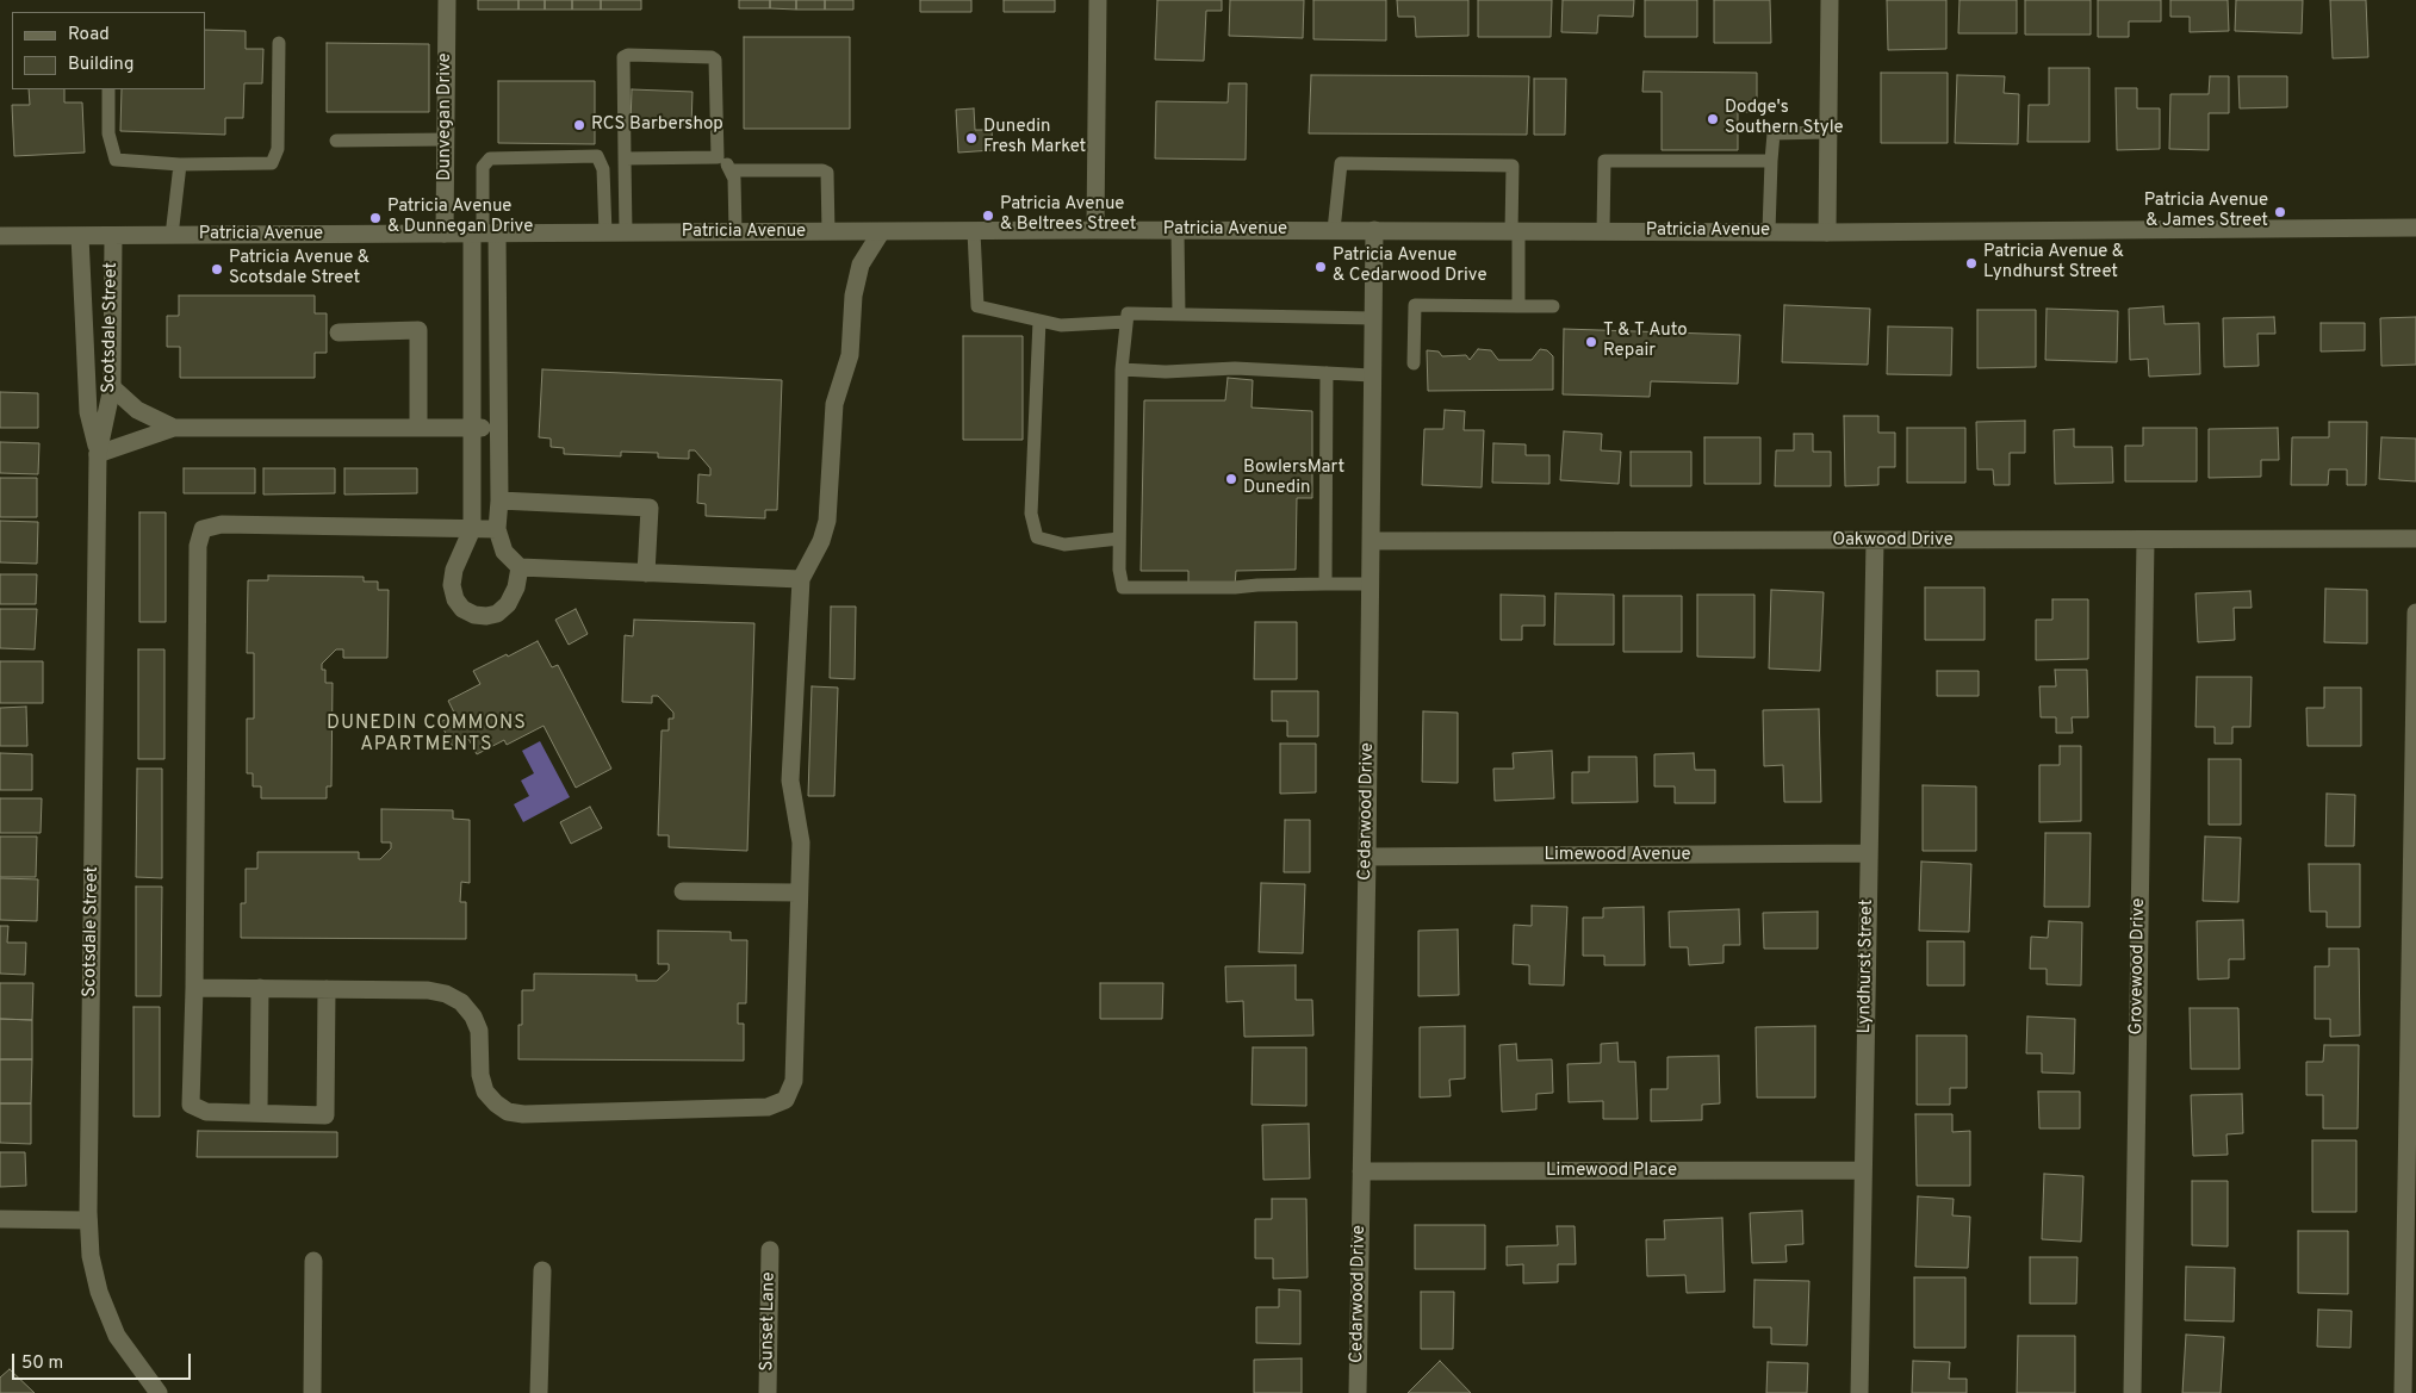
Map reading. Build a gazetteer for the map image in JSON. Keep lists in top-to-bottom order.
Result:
{
  "streets": {
    "street": [
      "Dunvegan Drive",
      "Patricia Avenue",
      "Scotsdale Street",
      "Oakwood Drive",
      "Cedarwood Drive",
      "Limewood Avenue",
      "Lyndhurst Street",
      "Grovewood Drive",
      "Limewood Place",
      "Sunset Lane"
    ]
  },
  "crossings": [
    ["Dunvegan Drive", "Patricia Avenue"],
    ["Patricia Avenue", "Scotsdale Street"],
    ["Patricia Avenue", "Cedarwood Drive"],
    ["Oakwood Drive", "Cedarwood Drive"],
    ["Oakwood Drive", "Lyndhurst Street"],
    ["Oakwood Drive", "Grovewood Drive"],
    ["Cedarwood Drive", "Limewood Avenue"],
    ["Cedarwood Drive", "Limewood Place"],
    ["Limewood Avenue", "Lyndhurst Street"],
    ["Lyndhurst Street", "Limewood Place"]
  ],
  "districts": ["DUNEDIN COMMONS APARTMENTS"],
  "places": [
    "Dodge's Southern Style",
    "RCS Barbershop",
    "Dunedin Fresh Market",
    "Patricia Avenue & James Street",
    "Patricia Avenue & Beltrees Street",
    "Patricia Avenue & Dunnegan Drive",
    "Patricia Avenue & Lyndhurst Street",
    "Patricia Avenue & Cedarwood Drive",
    "Patricia Avenue & Scotsdale Street",
    "T & T Auto Repair",
    "BowlersMart Dunedin"
  ],
  "legend": ["Road", "Building"],
  "scale_bar": "50 m"
}
